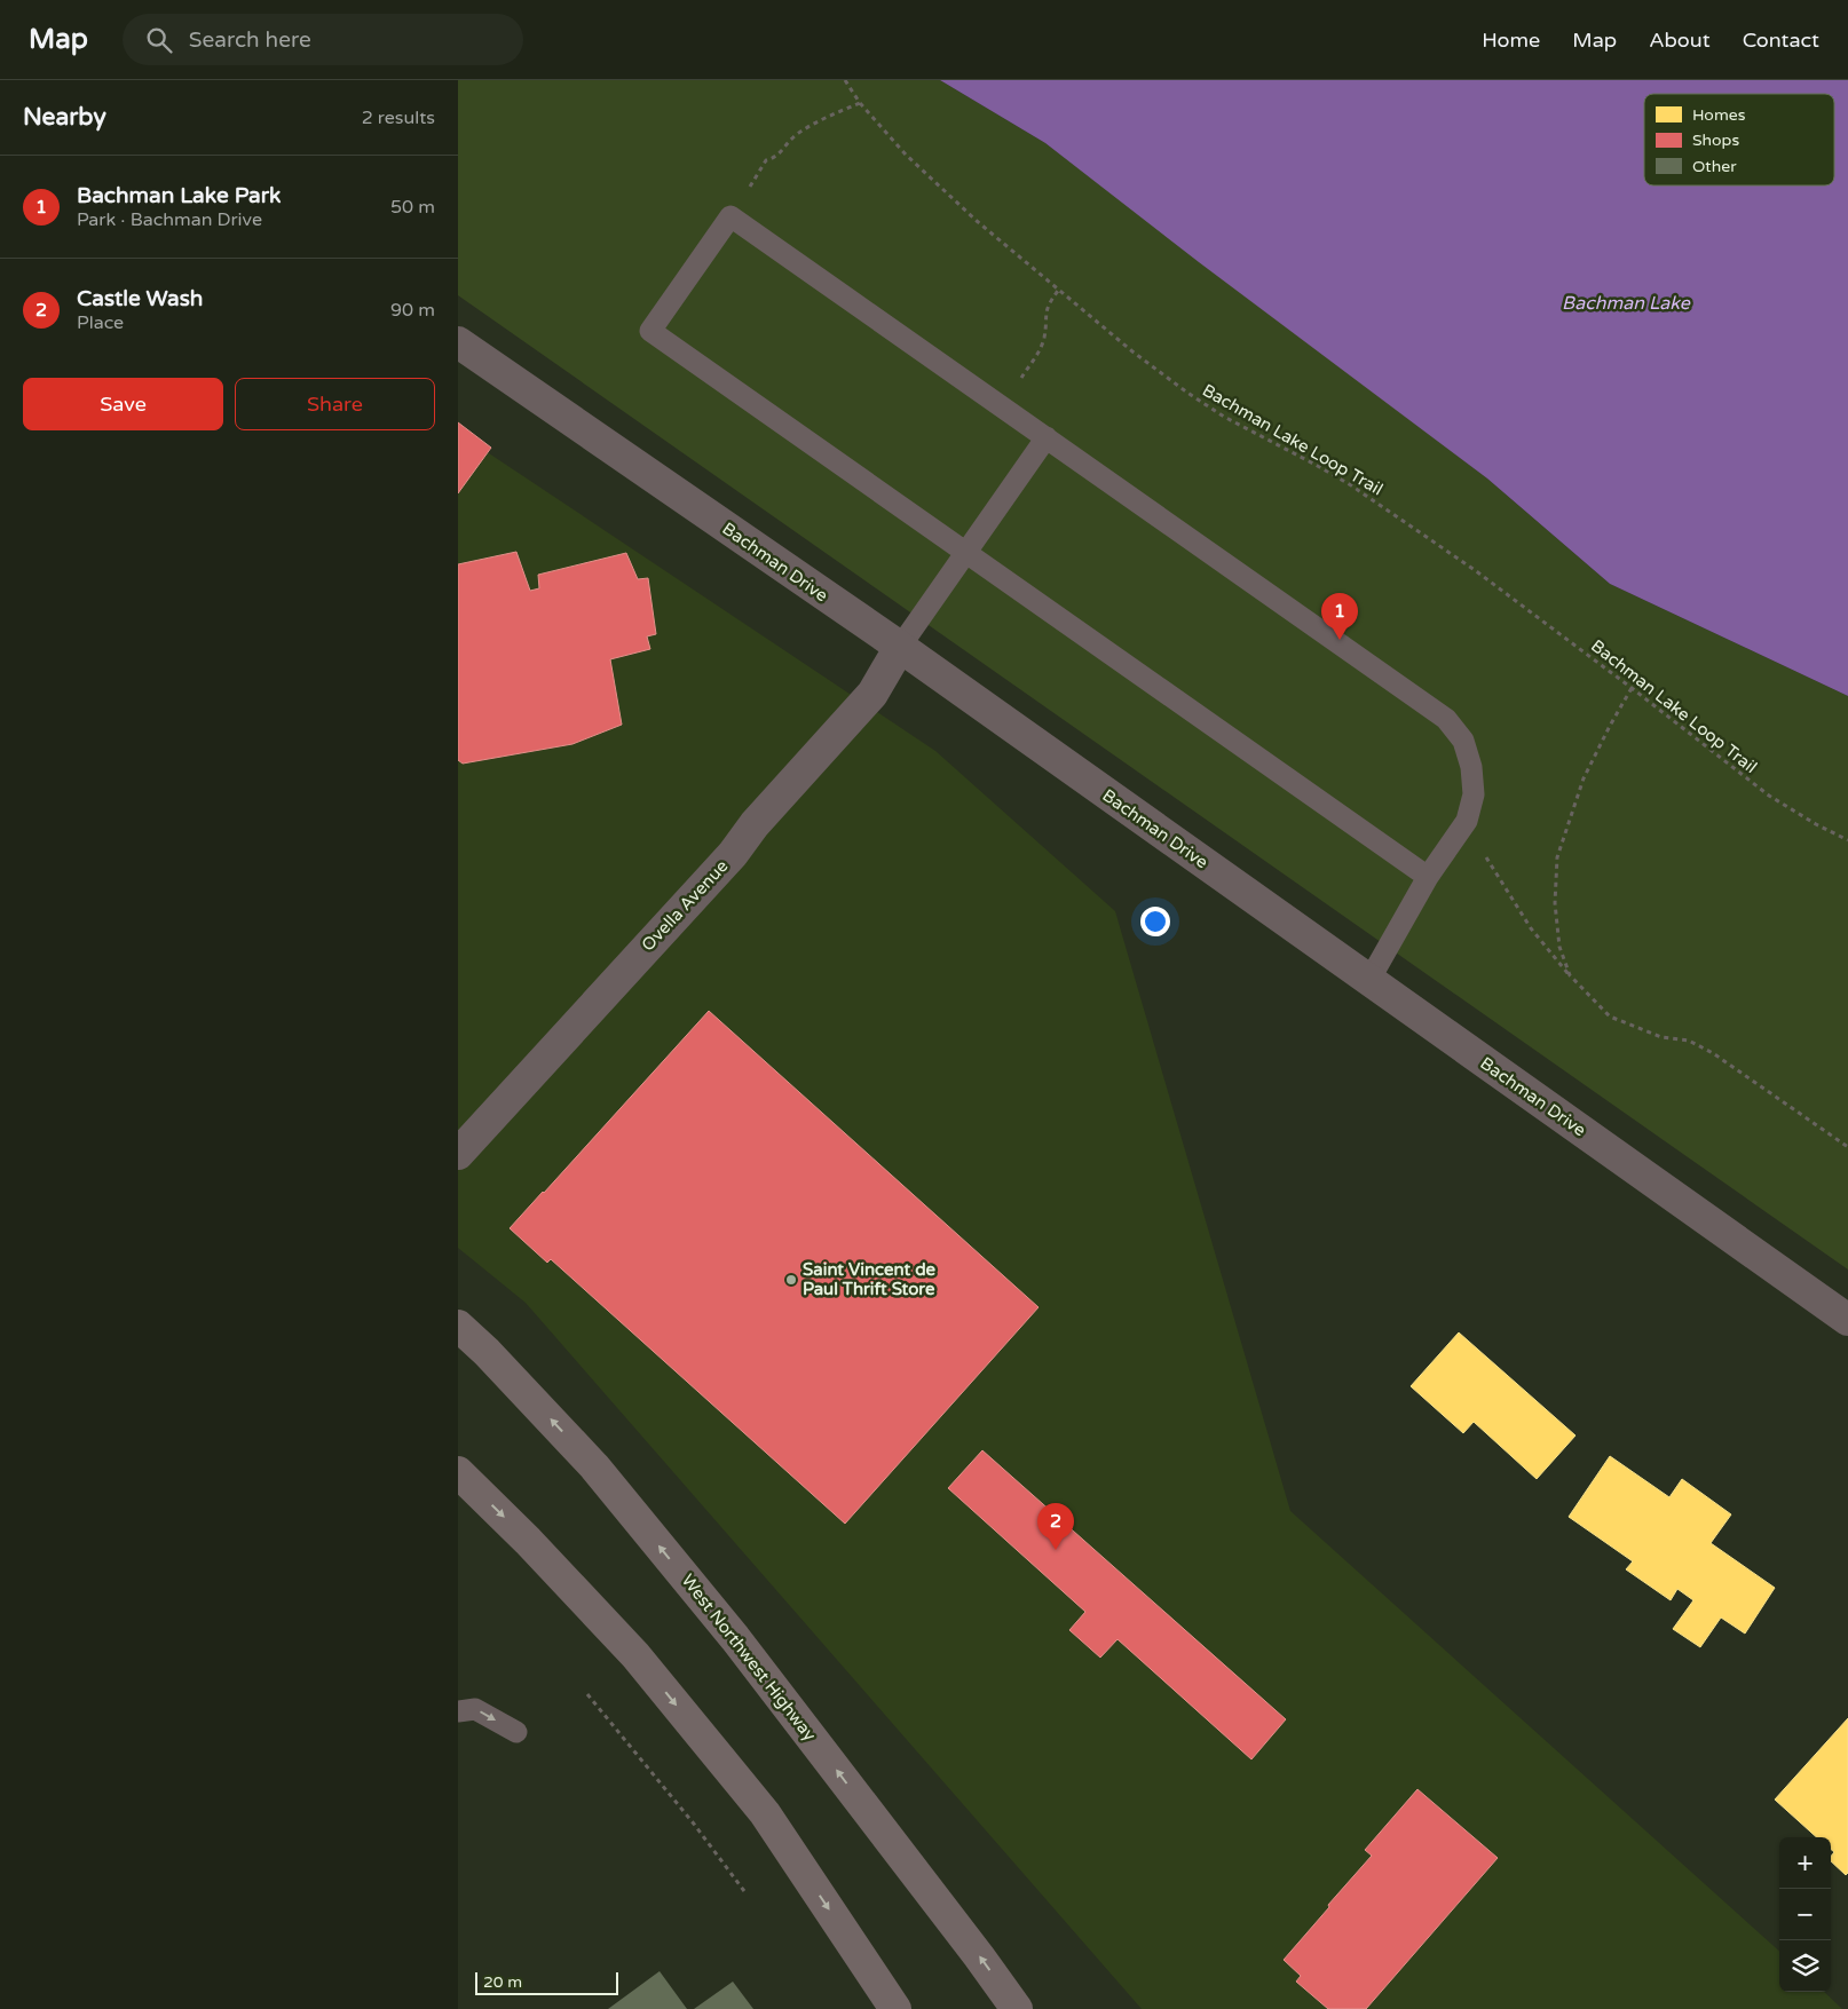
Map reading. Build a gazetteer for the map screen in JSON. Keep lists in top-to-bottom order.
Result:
{
  "streets": {
    "main road": ["West Northwest Highway"],
    "street": ["Bachman Drive", "Ovella Avenue"],
    "path": ["Bachman Lake Loop Trail"]
  },
  "crossings": [
    ["Bachman Drive", "Ovella Avenue"]
  ],
  "water": ["Bachman Lake"],
  "places": ["Saint Vincent de Paul Thrift Store"],
  "legend": ["Homes", "Shops", "Other"],
  "scale_bar": "20 m",
  "page": {
    "header": "Map",
    "search": "Search here",
    "nav": [
      "Home",
      "Map",
      "About",
      "Contact"
    ],
    "heading": ["Nearby", "2 results"],
    "list": [
      {
        "mark": "1",
        "name": "Bachman Lake Park",
        "note": "Park · Bachman Drive",
        "value": "50 m"
      },
      {
        "mark": "2",
        "name": "Castle Wash",
        "note": "Place",
        "value": "90 m"
      }
    ],
    "buttons": ["Save", "Share"],
    "pins": ["1", "2"],
    "map_buttons": ["+", "−"],
    "scale": "20 m"
  }
}
